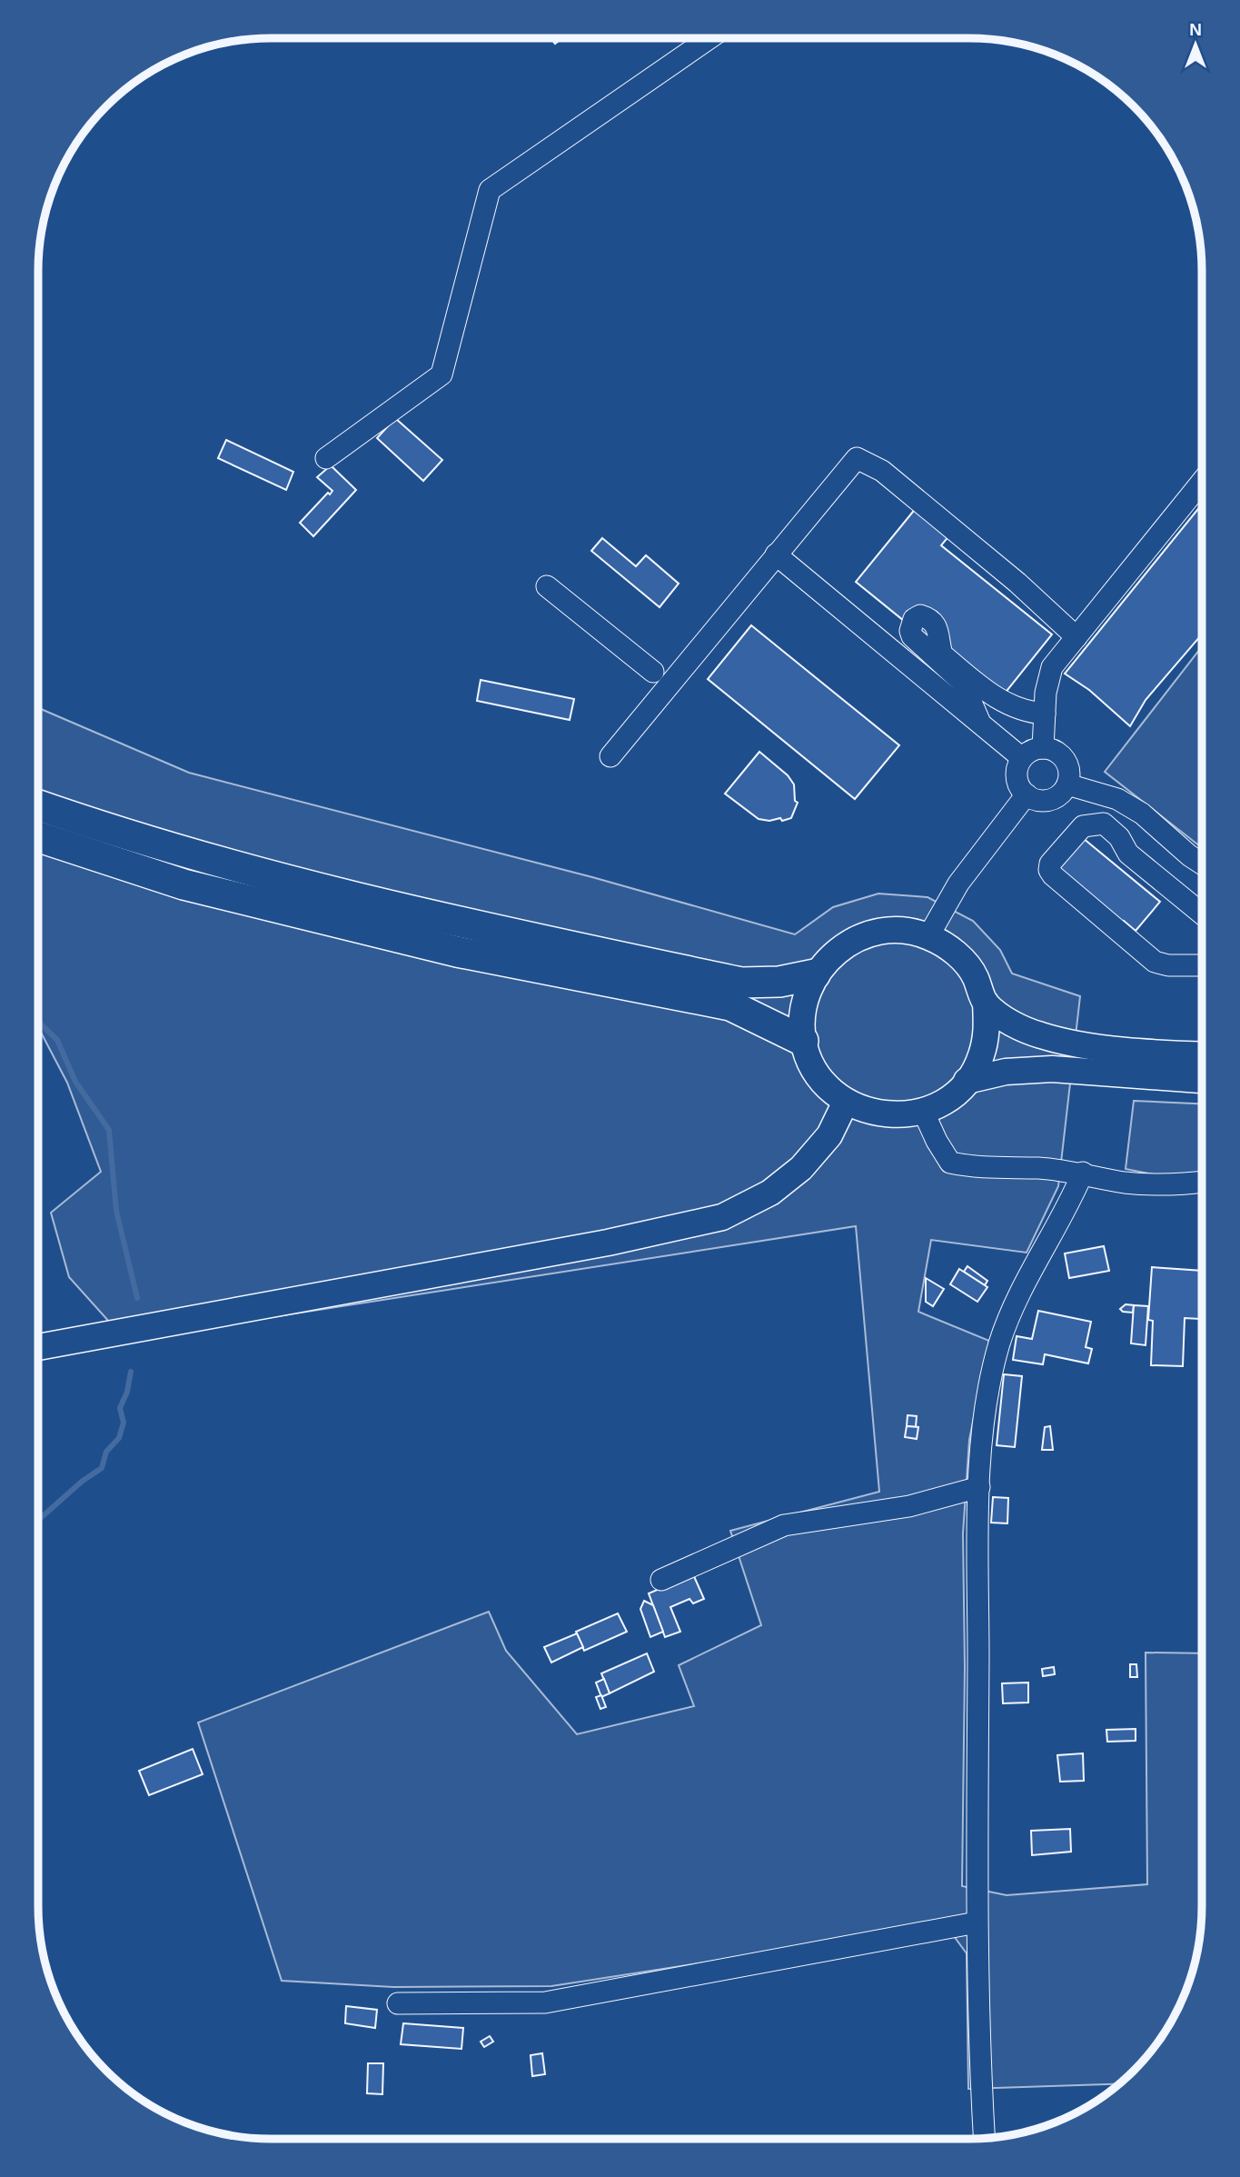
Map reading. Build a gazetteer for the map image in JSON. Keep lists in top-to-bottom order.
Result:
{
  "north": "top"
}
